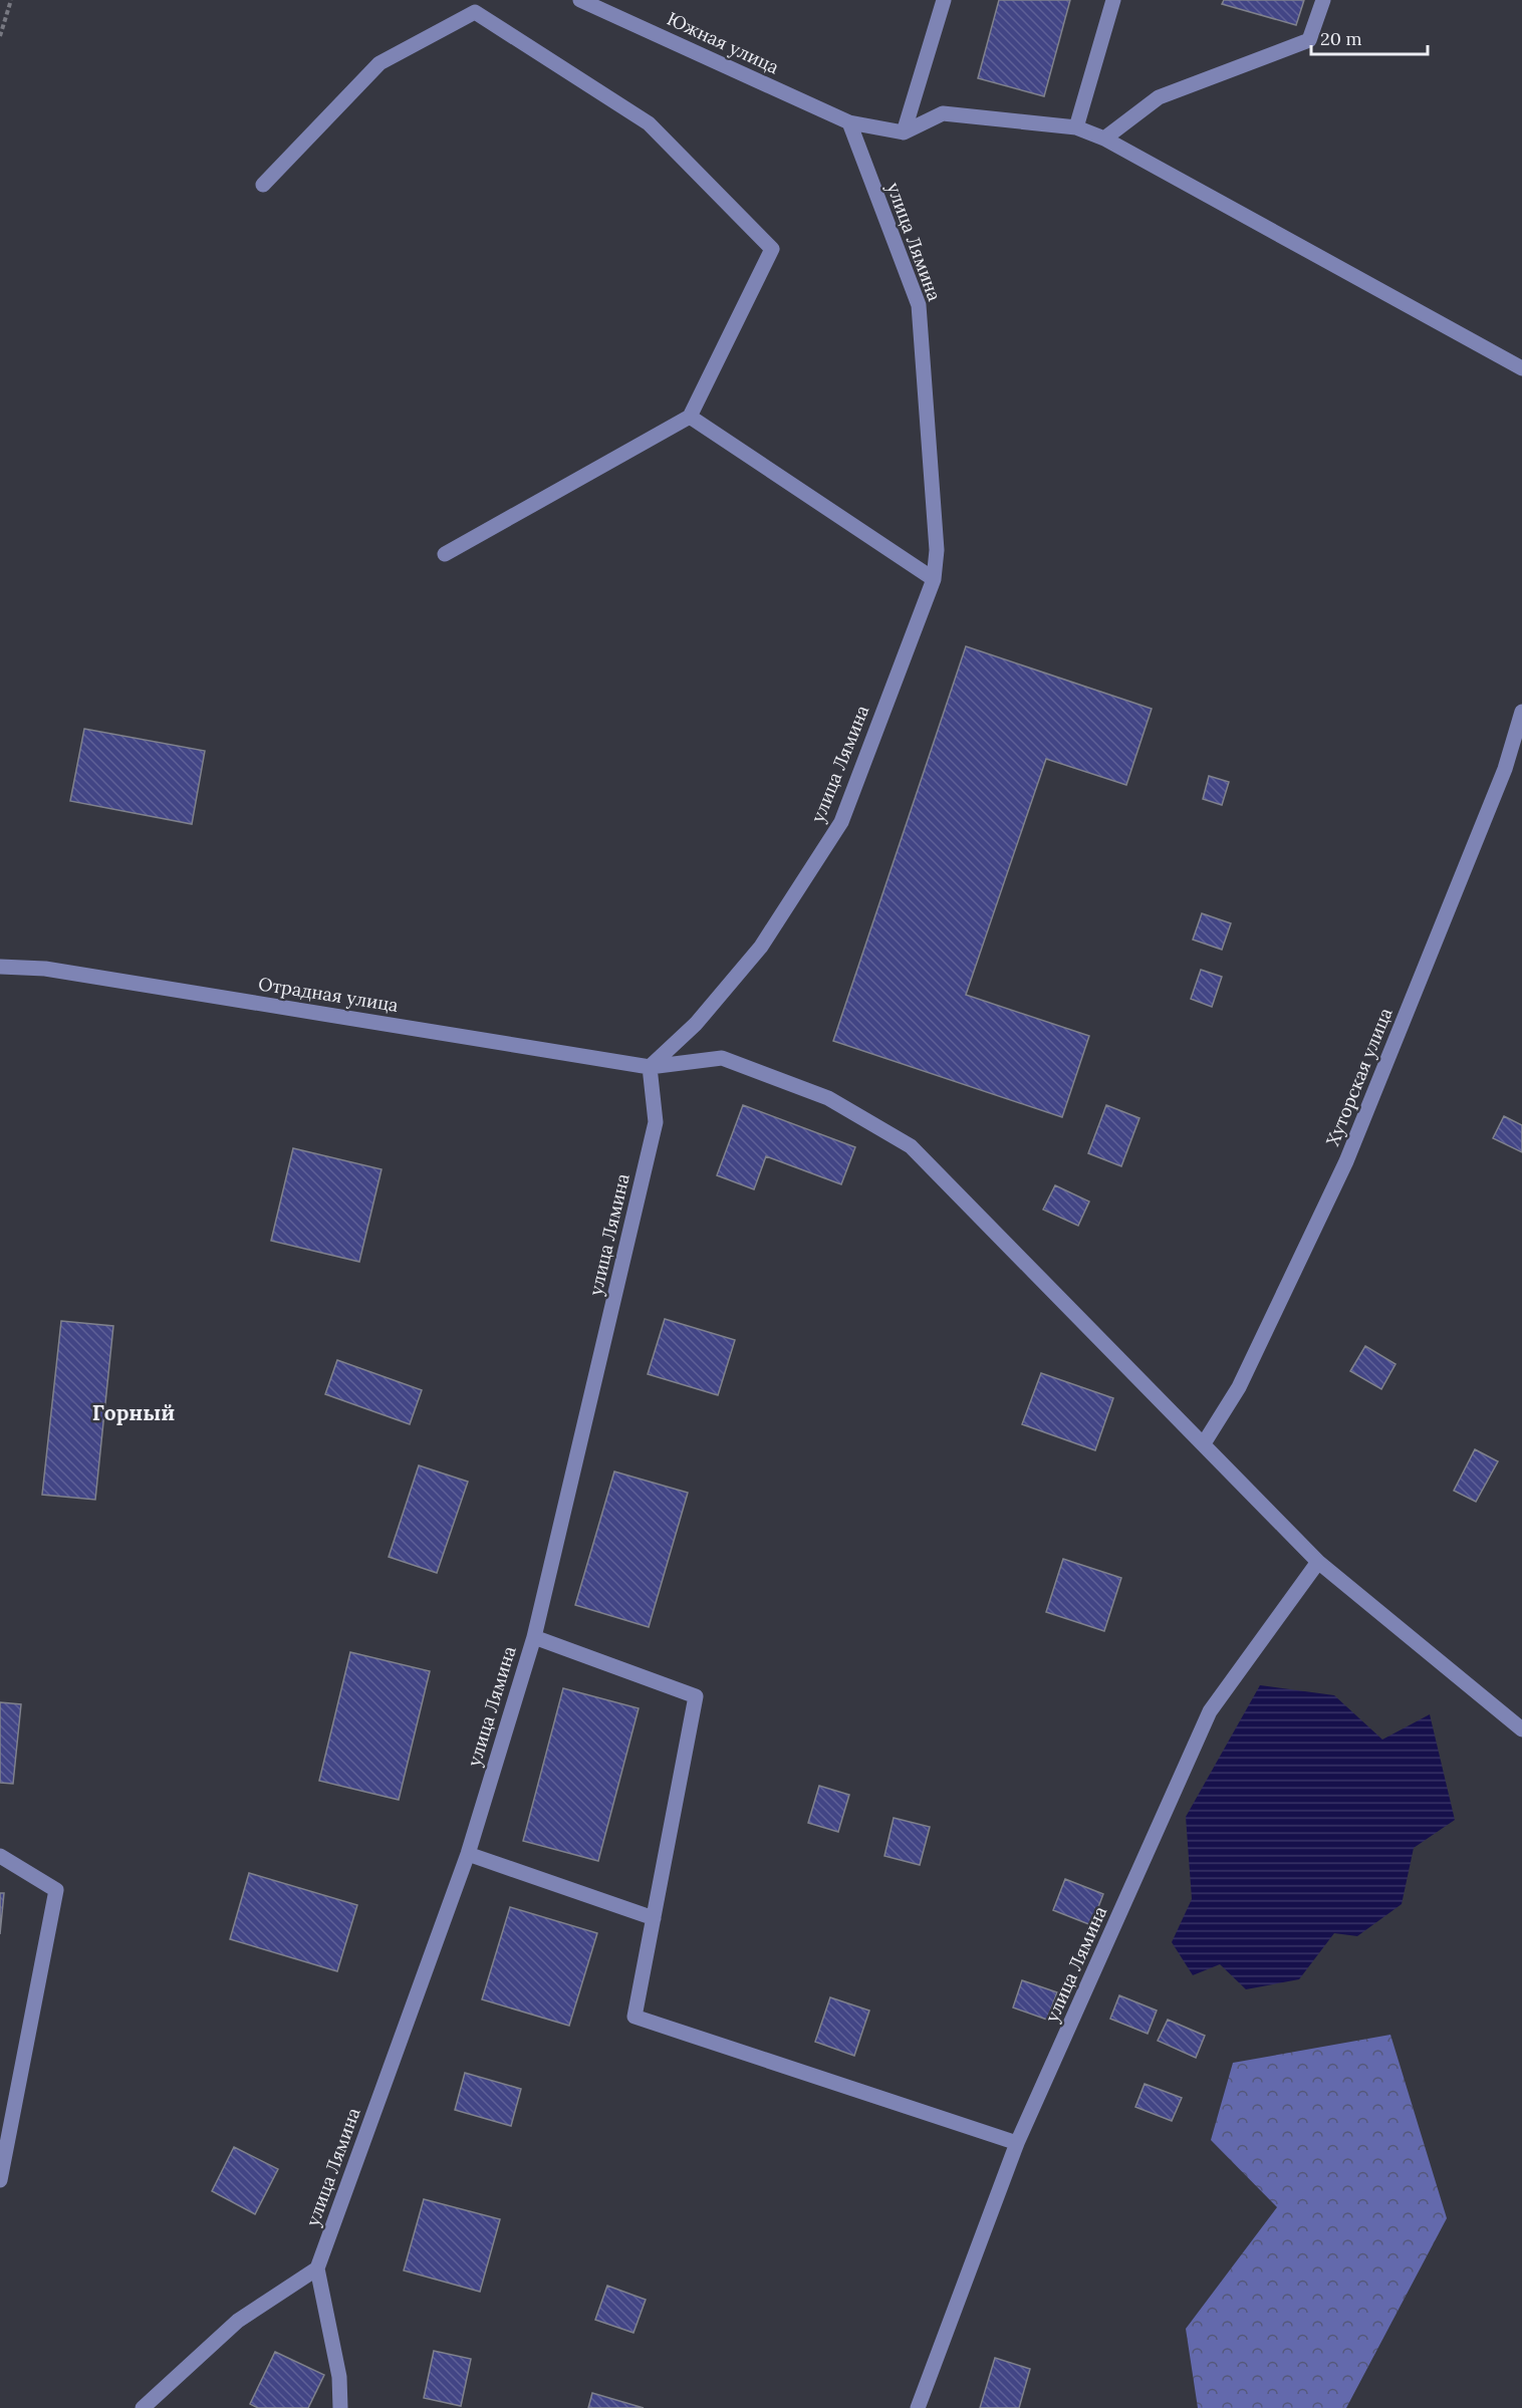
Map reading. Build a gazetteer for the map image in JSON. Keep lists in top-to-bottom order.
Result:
{
  "streets": {
    "street": [
      "Южная улица",
      "улица Лямина",
      "Отрадная улица",
      "Хуторская улица"
    ]
  },
  "crossings": [
    ["Южная улица", "улица Лямина"],
    ["улица Лямина", "Отрадная улица"],
    ["Отрадная улица", "Хуторская улица"]
  ],
  "districts": ["Горный"],
  "scale_bar": "20 m"
}
